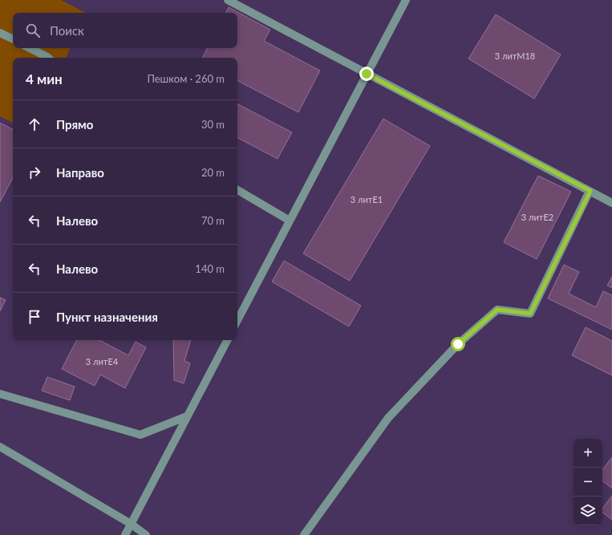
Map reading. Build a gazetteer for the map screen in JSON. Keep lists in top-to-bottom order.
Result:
{
  "house_numbers": [
    "3 литМ18",
    "3 литЕ1",
    "3 литЕ2",
    "3 литЕ4"
  ],
  "page": {
    "search": "Поиск",
    "heading": ["4 мин", "Пешком · 260 m"],
    "list": [
      ["Прямо", "30 m"],
      ["Направо", "20 m"],
      ["Налево", "70 m"],
      ["Налево", "140 m"],
      "Пункт назначения"
    ],
    "map_buttons": ["+", "−"]
  }
}
